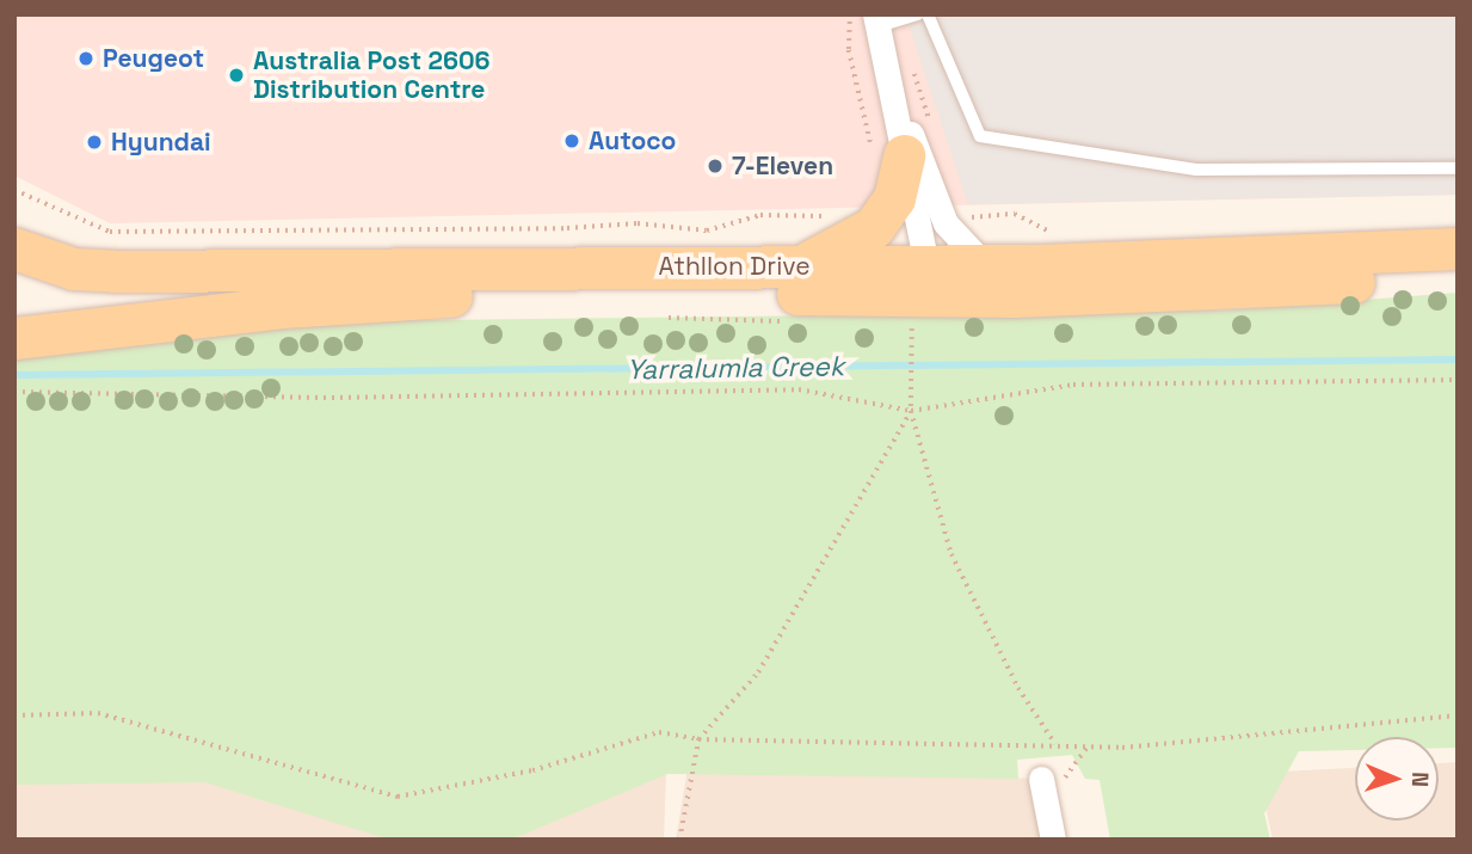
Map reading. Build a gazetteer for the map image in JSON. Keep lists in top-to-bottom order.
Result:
{
  "streets": {
    "main road": ["Athllon Drive"]
  },
  "water": ["Yarralumla Creek"],
  "places": [
    "Peugeot",
    "Australia Post 2606 Distribution Centre",
    "Autoco",
    "Hyundai",
    "7-Eleven"
  ],
  "north": "right"
}
